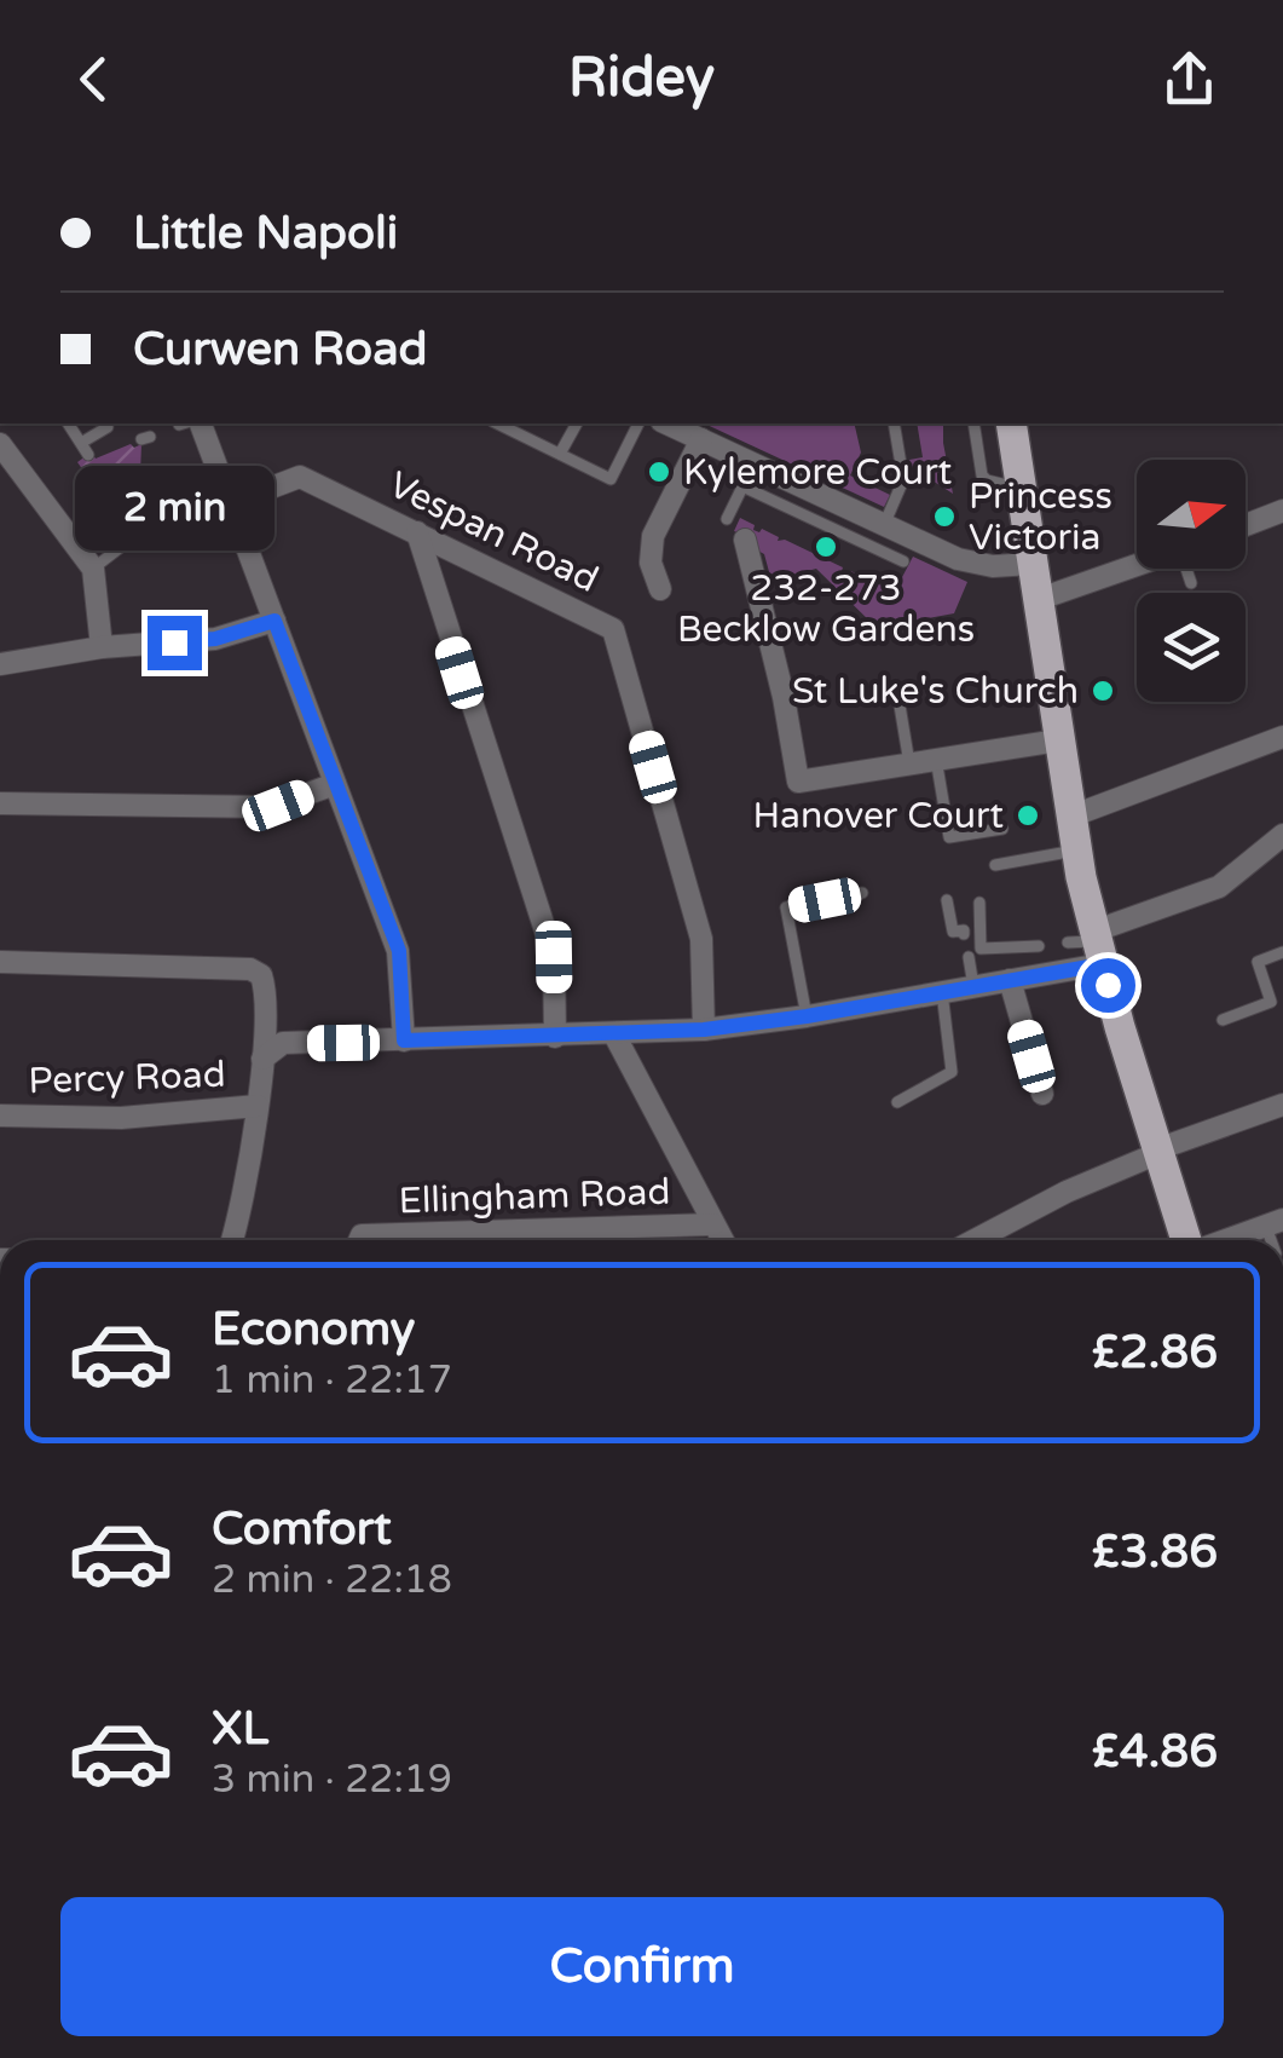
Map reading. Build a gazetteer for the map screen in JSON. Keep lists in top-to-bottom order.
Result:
{
  "streets": {
    "street": ["Vespan Road", "Percy Road", "Ellingham Road"]
  },
  "crossings": [
    ["Vespan Road", "Percy Road"]
  ],
  "places": [
    "Kylemore Court",
    "Princess Victoria",
    "232-273 Becklow Gardens",
    "St Luke's Church",
    "Hanover Court"
  ],
  "north": "right",
  "page": {
    "header": "Ridey",
    "banner": ["Little Napoli", "Curwen Road"],
    "bubble": "2 min",
    "list": [
      {
        "name": "Economy",
        "note": "1 min · 22:17",
        "value": "£2.86"
      },
      {
        "name": "Comfort",
        "note": "2 min · 22:18",
        "value": "£3.86"
      },
      {
        "name": "XL",
        "note": "3 min · 22:19",
        "value": "£4.86"
      }
    ],
    "buttons": "Confirm"
  }
}
